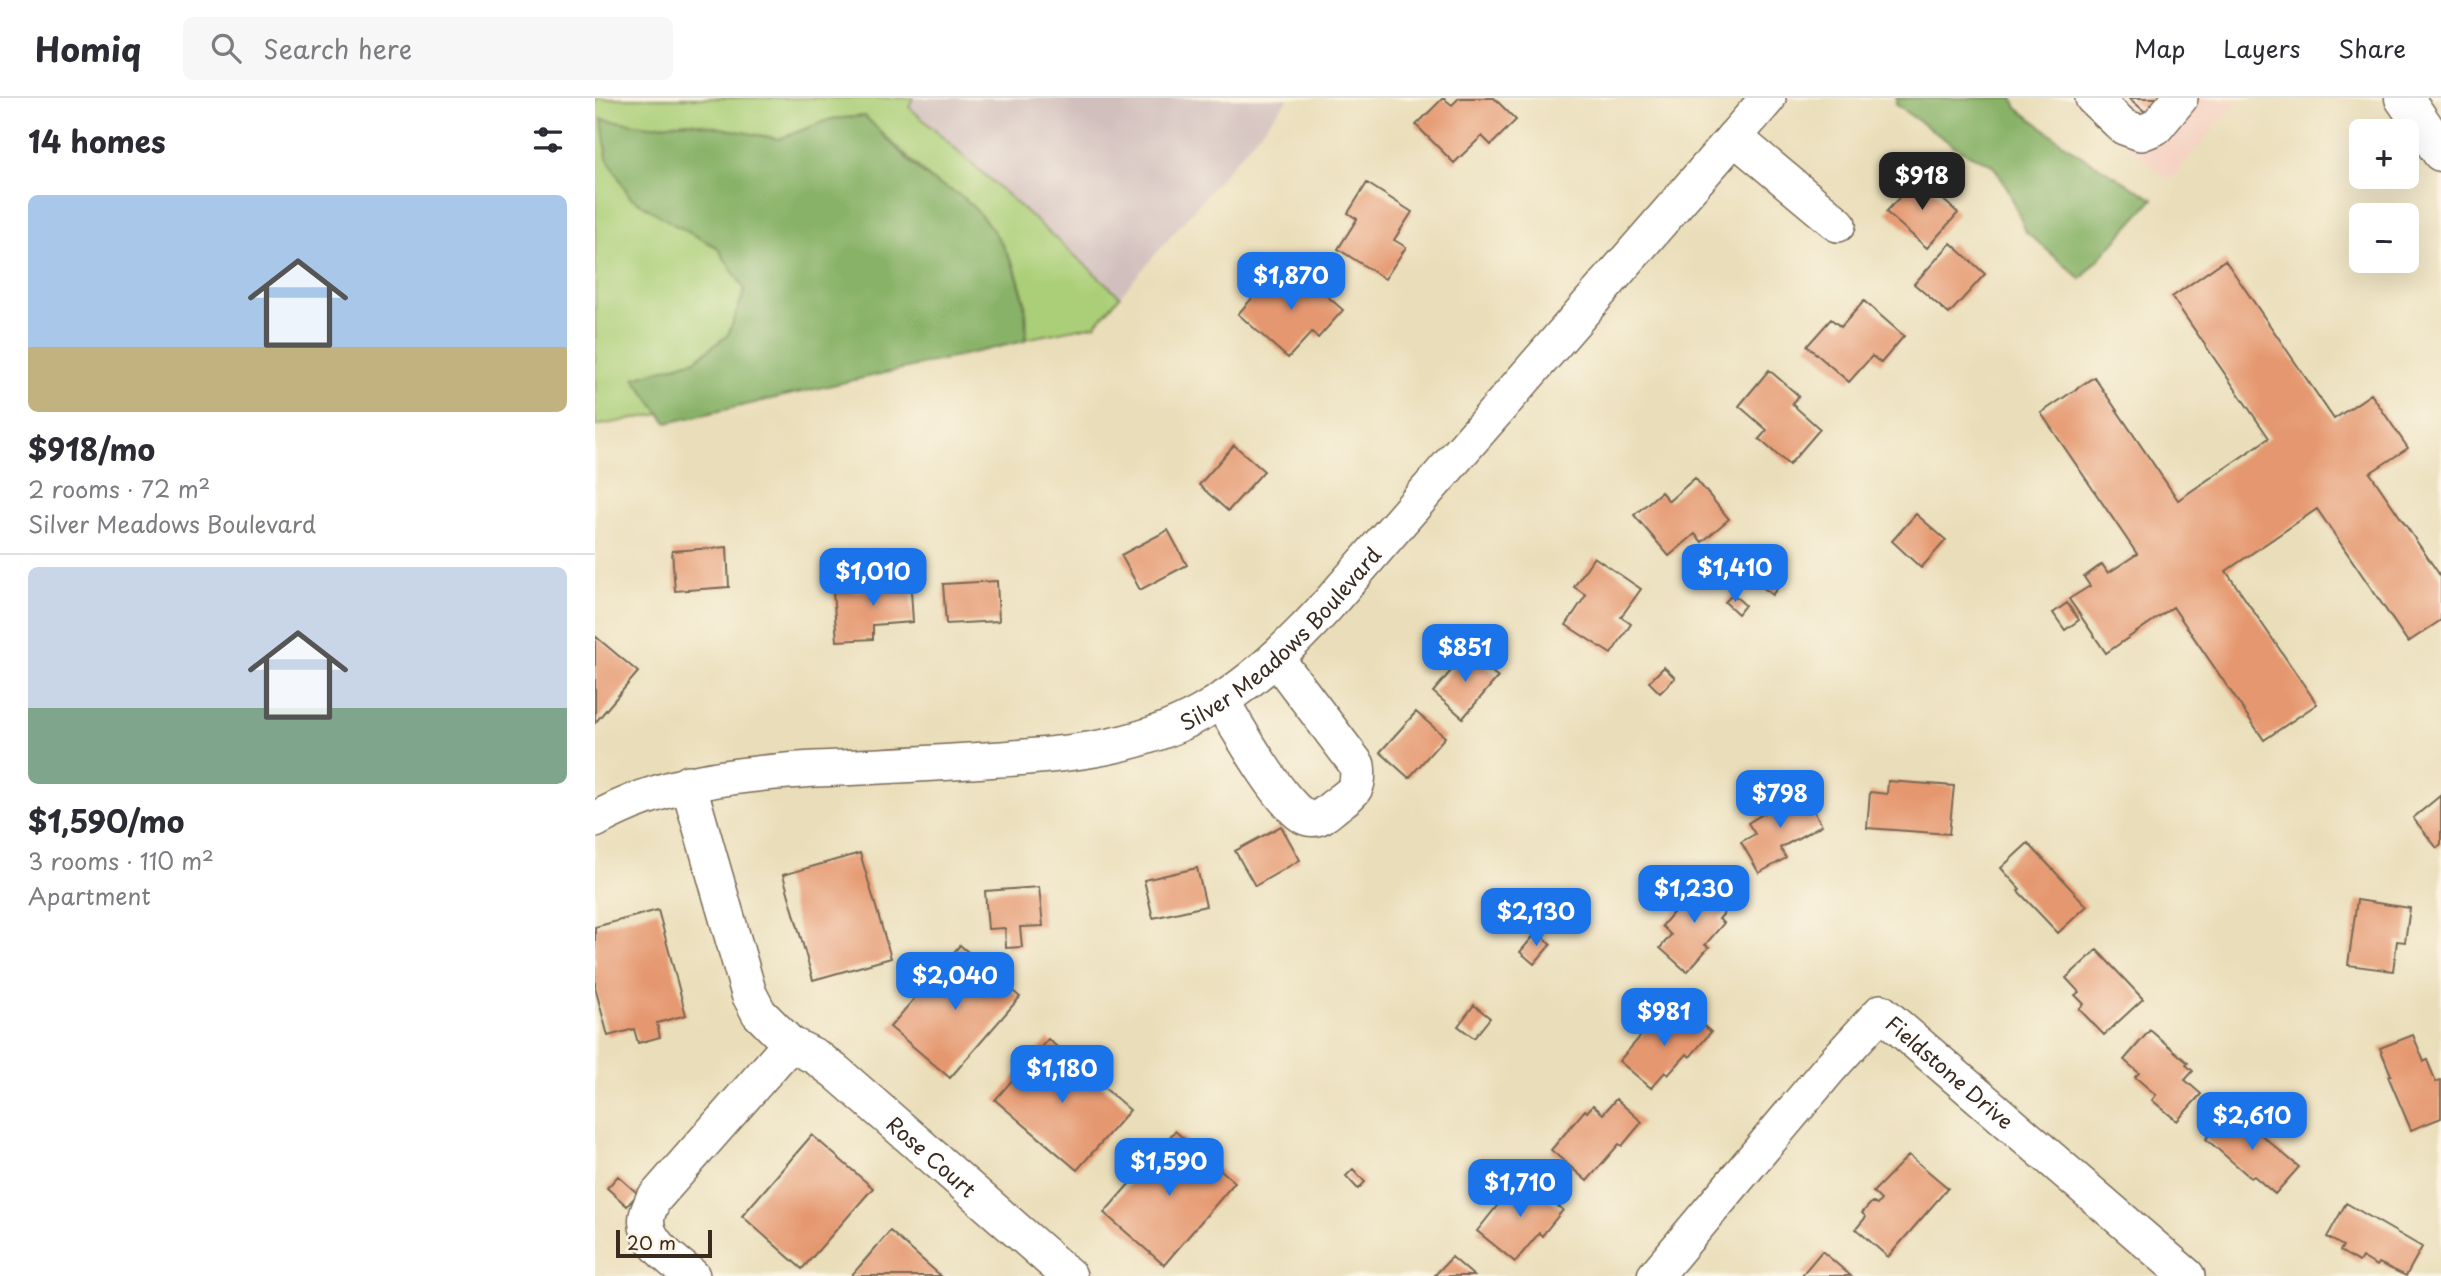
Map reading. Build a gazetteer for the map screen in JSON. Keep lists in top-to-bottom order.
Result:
{
  "streets": {
    "street": ["Silver Meadows Boulevard", "Fieldstone Drive", "Rose Court"]
  },
  "crossings": [
    ["Silver Meadows Boulevard", "Rose Court"]
  ],
  "scale_bar": "20 m",
  "page": {
    "header": "Homiq",
    "search": "Search here",
    "nav": ["Map", "Layers", "Share"],
    "heading": "14 homes",
    "map_buttons": ["+", "−"],
    "price": [
      "$918",
      "$1,870",
      "$1,410",
      "$1,010",
      "$851",
      "$798",
      "$1,230",
      "$2,130",
      "$2,040",
      "$981",
      "$1,180",
      "$2,610",
      "$1,590",
      "$1,710"
    ],
    "list": [
      {
        "name": "$918/mo",
        "note": "2 rooms · 72 m² · Silver Meadows Boulevard"
      },
      {
        "name": "$1,590/mo",
        "note": "3 rooms · 110 m² · Apartment"
      }
    ],
    "scale": "20 m"
  }
}
